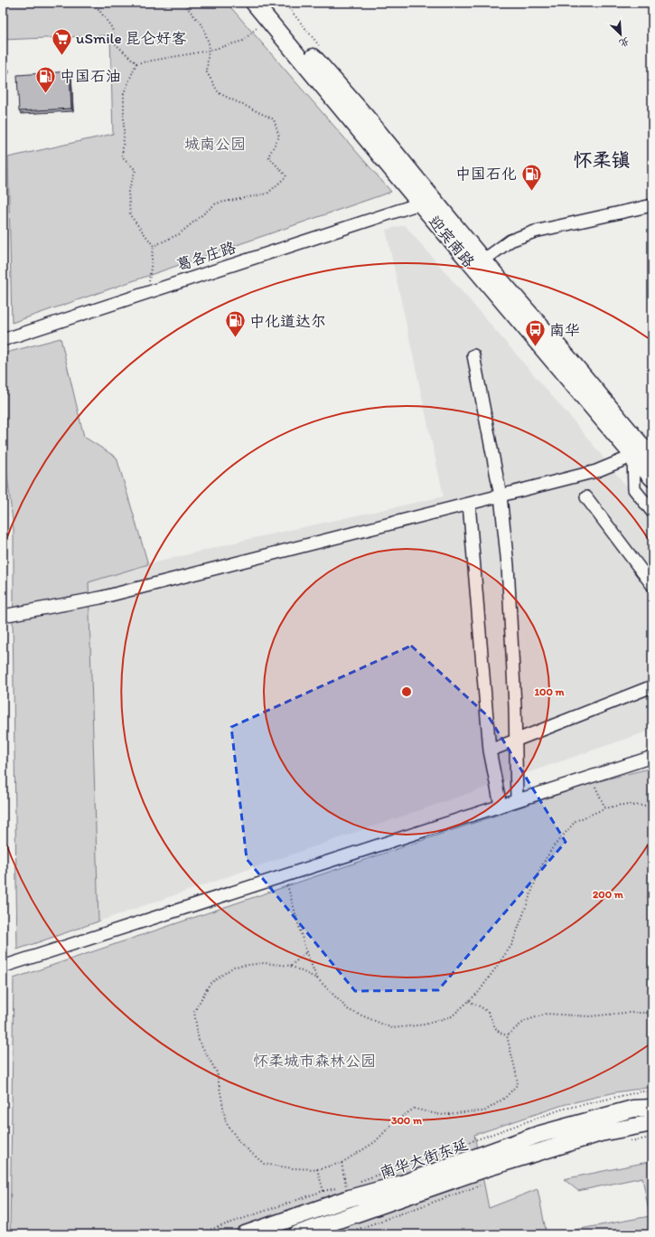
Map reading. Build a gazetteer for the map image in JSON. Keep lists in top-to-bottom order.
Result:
{
  "streets": {
    "main road": ["迎宾南路", "南华大街东延"],
    "street": ["葛各庄路"]
  },
  "crossings": [
    ["迎宾南路", "葛各庄路"]
  ],
  "districts": ["怀柔镇"],
  "parks": ["城南公园", "怀柔城市森林公园"],
  "places": {
    "supermarket": ["uSmile 昆仑好客"],
    "fuel station": ["中国石油", "中国石化", "中化道达尔"],
    "bus stop": ["南华"]
  },
  "north": "bottom right",
  "rings": ["100 m", "200 m", "300 m"]
}
